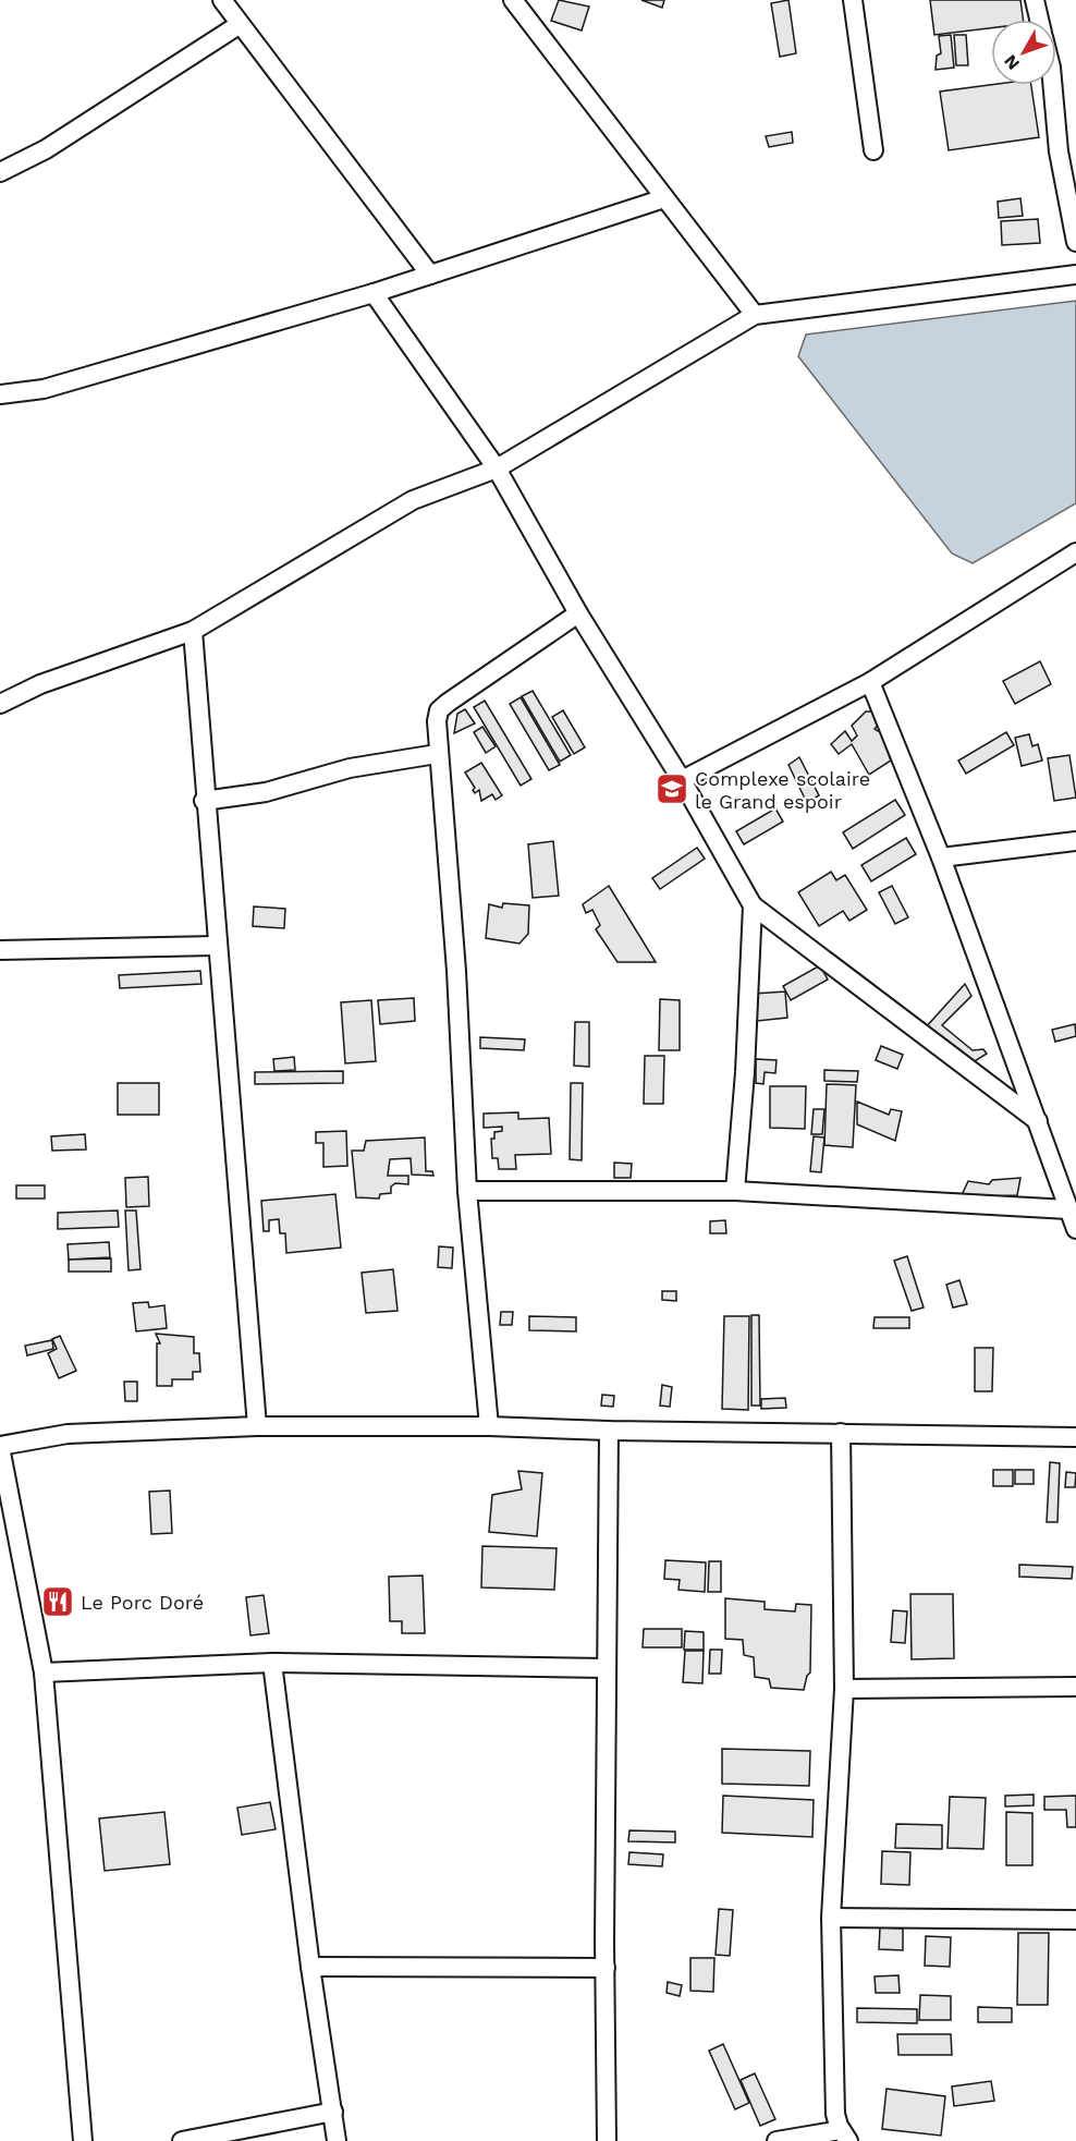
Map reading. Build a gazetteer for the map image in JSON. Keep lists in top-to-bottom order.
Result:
{
  "places": {
    "school or university": ["Complexe scolaire le Grand espoir"],
    "restaurant": ["Le Porc Doré"]
  },
  "north": "bottom left"
}
